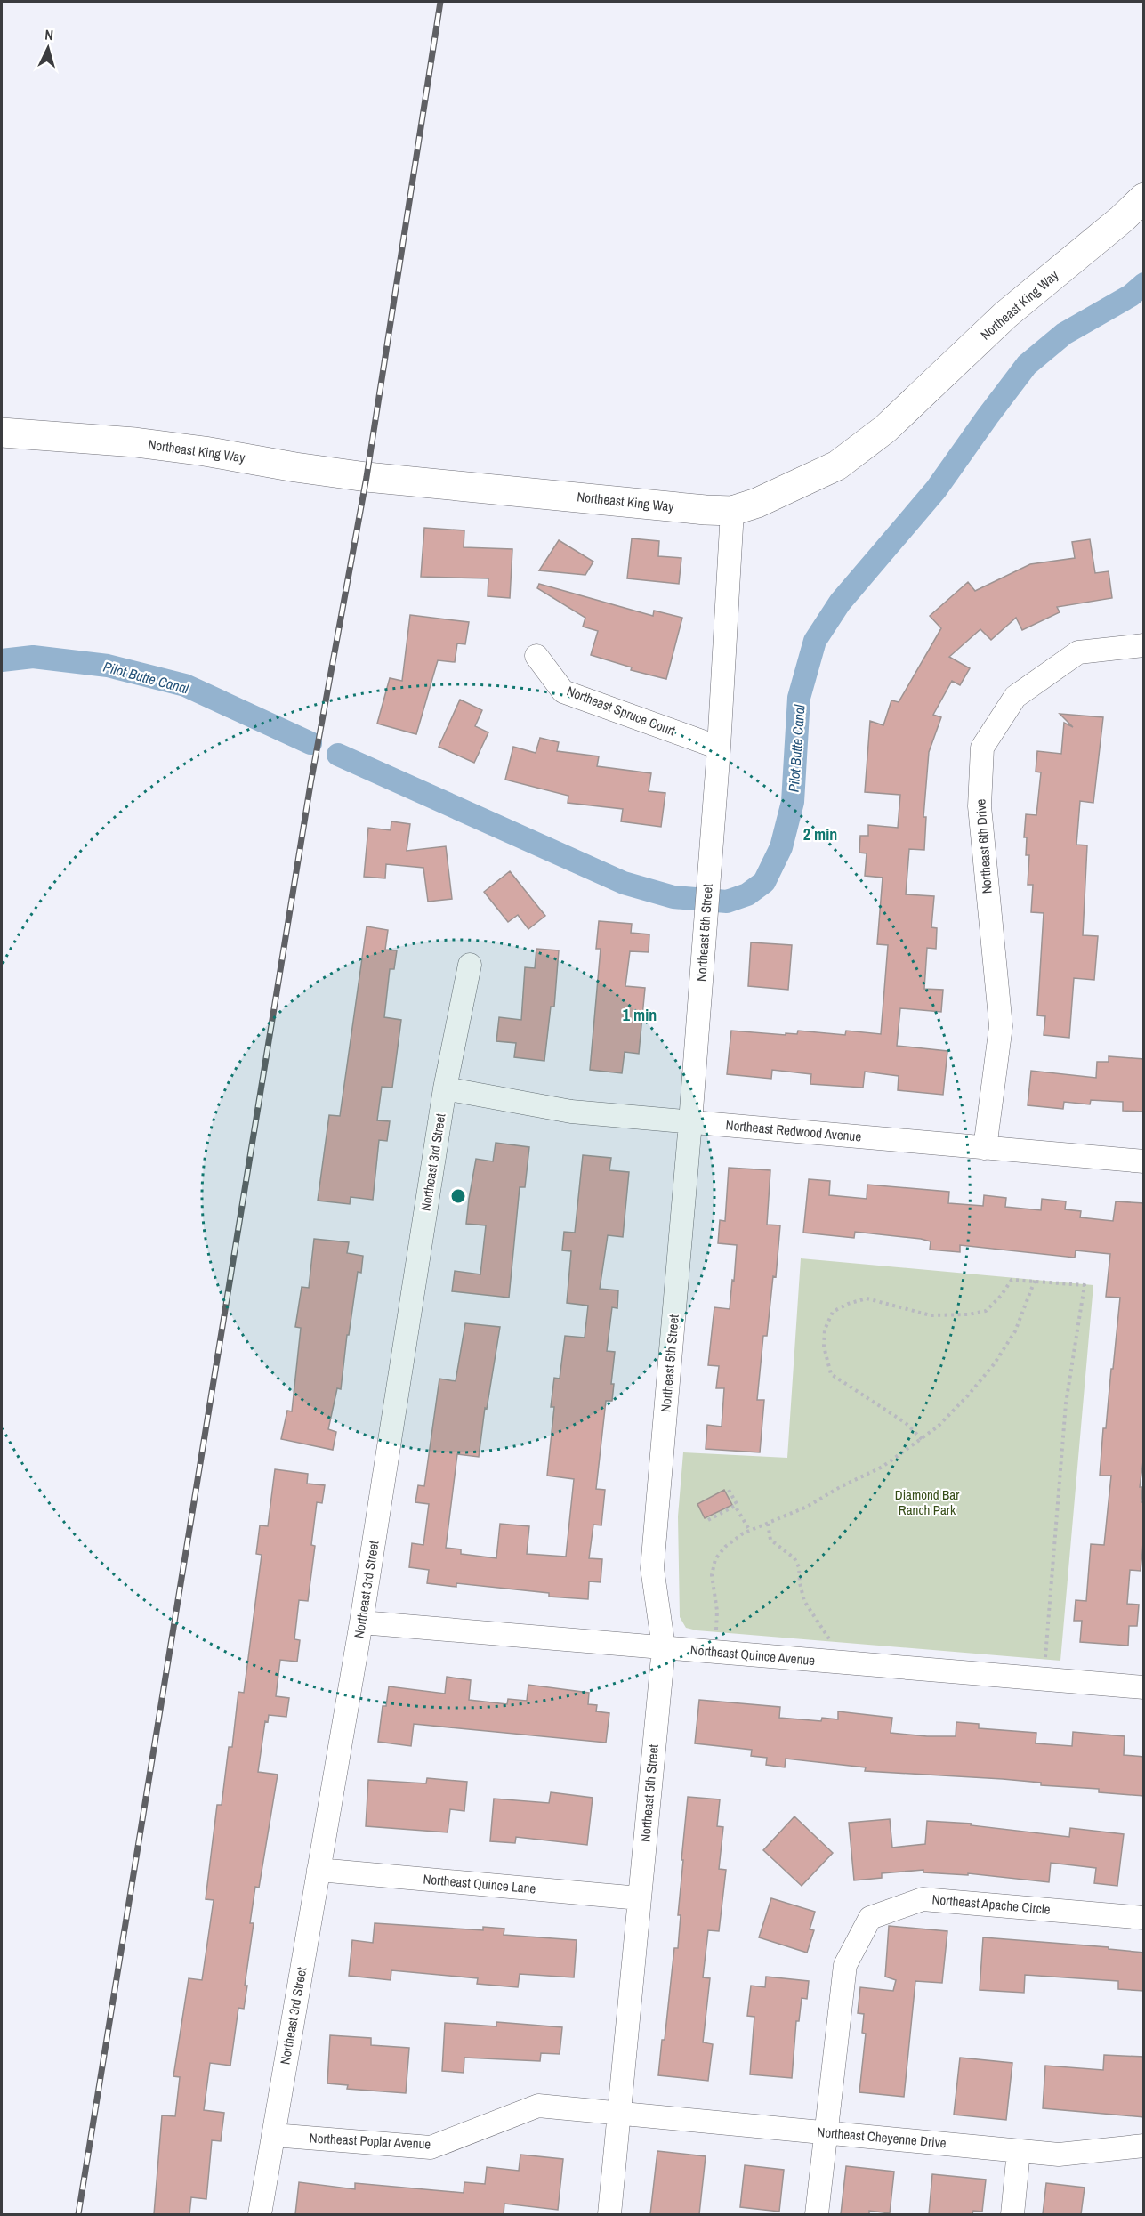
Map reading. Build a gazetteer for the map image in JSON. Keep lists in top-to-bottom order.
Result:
{
  "streets": {
    "street": [
      "Northeast King Way",
      "Northeast Spruce Court",
      "Northeast 6th Drive",
      "Northeast 5th Street",
      "Northeast Redwood Avenue",
      "Northeast 3rd Street",
      "Northeast Quince Avenue",
      "Northeast Quince Lane",
      "Northeast Apache Circle",
      "Northeast Cheyenne Drive",
      "Northeast Poplar Avenue"
    ]
  },
  "crossings": [
    ["Northeast King Way", "Northeast 5th Street"],
    ["Northeast Spruce Court", "Northeast 5th Street"],
    ["Northeast 6th Drive", "Northeast Redwood Avenue"],
    ["Northeast 5th Street", "Northeast Redwood Avenue"],
    ["Northeast 5th Street", "Northeast Quince Avenue"],
    ["Northeast 5th Street", "Northeast Quince Lane"],
    ["Northeast 5th Street", "Northeast Cheyenne Drive"],
    ["Northeast 5th Street", "Northeast Poplar Avenue"],
    ["Northeast Redwood Avenue", "Northeast 3rd Street"],
    ["Northeast 3rd Street", "Northeast Quince Avenue"],
    ["Northeast 3rd Street", "Northeast Quince Lane"],
    ["Northeast 3rd Street", "Northeast Poplar Avenue"],
    ["Northeast Apache Circle", "Northeast Cheyenne Drive"],
    ["Northeast Cheyenne Drive", "Northeast Poplar Avenue"]
  ],
  "water": ["Pilot Butte Canal"],
  "parks": ["Diamond Bar Ranch Park"],
  "north": "top",
  "rings": ["2 min", "1 min"]
}
